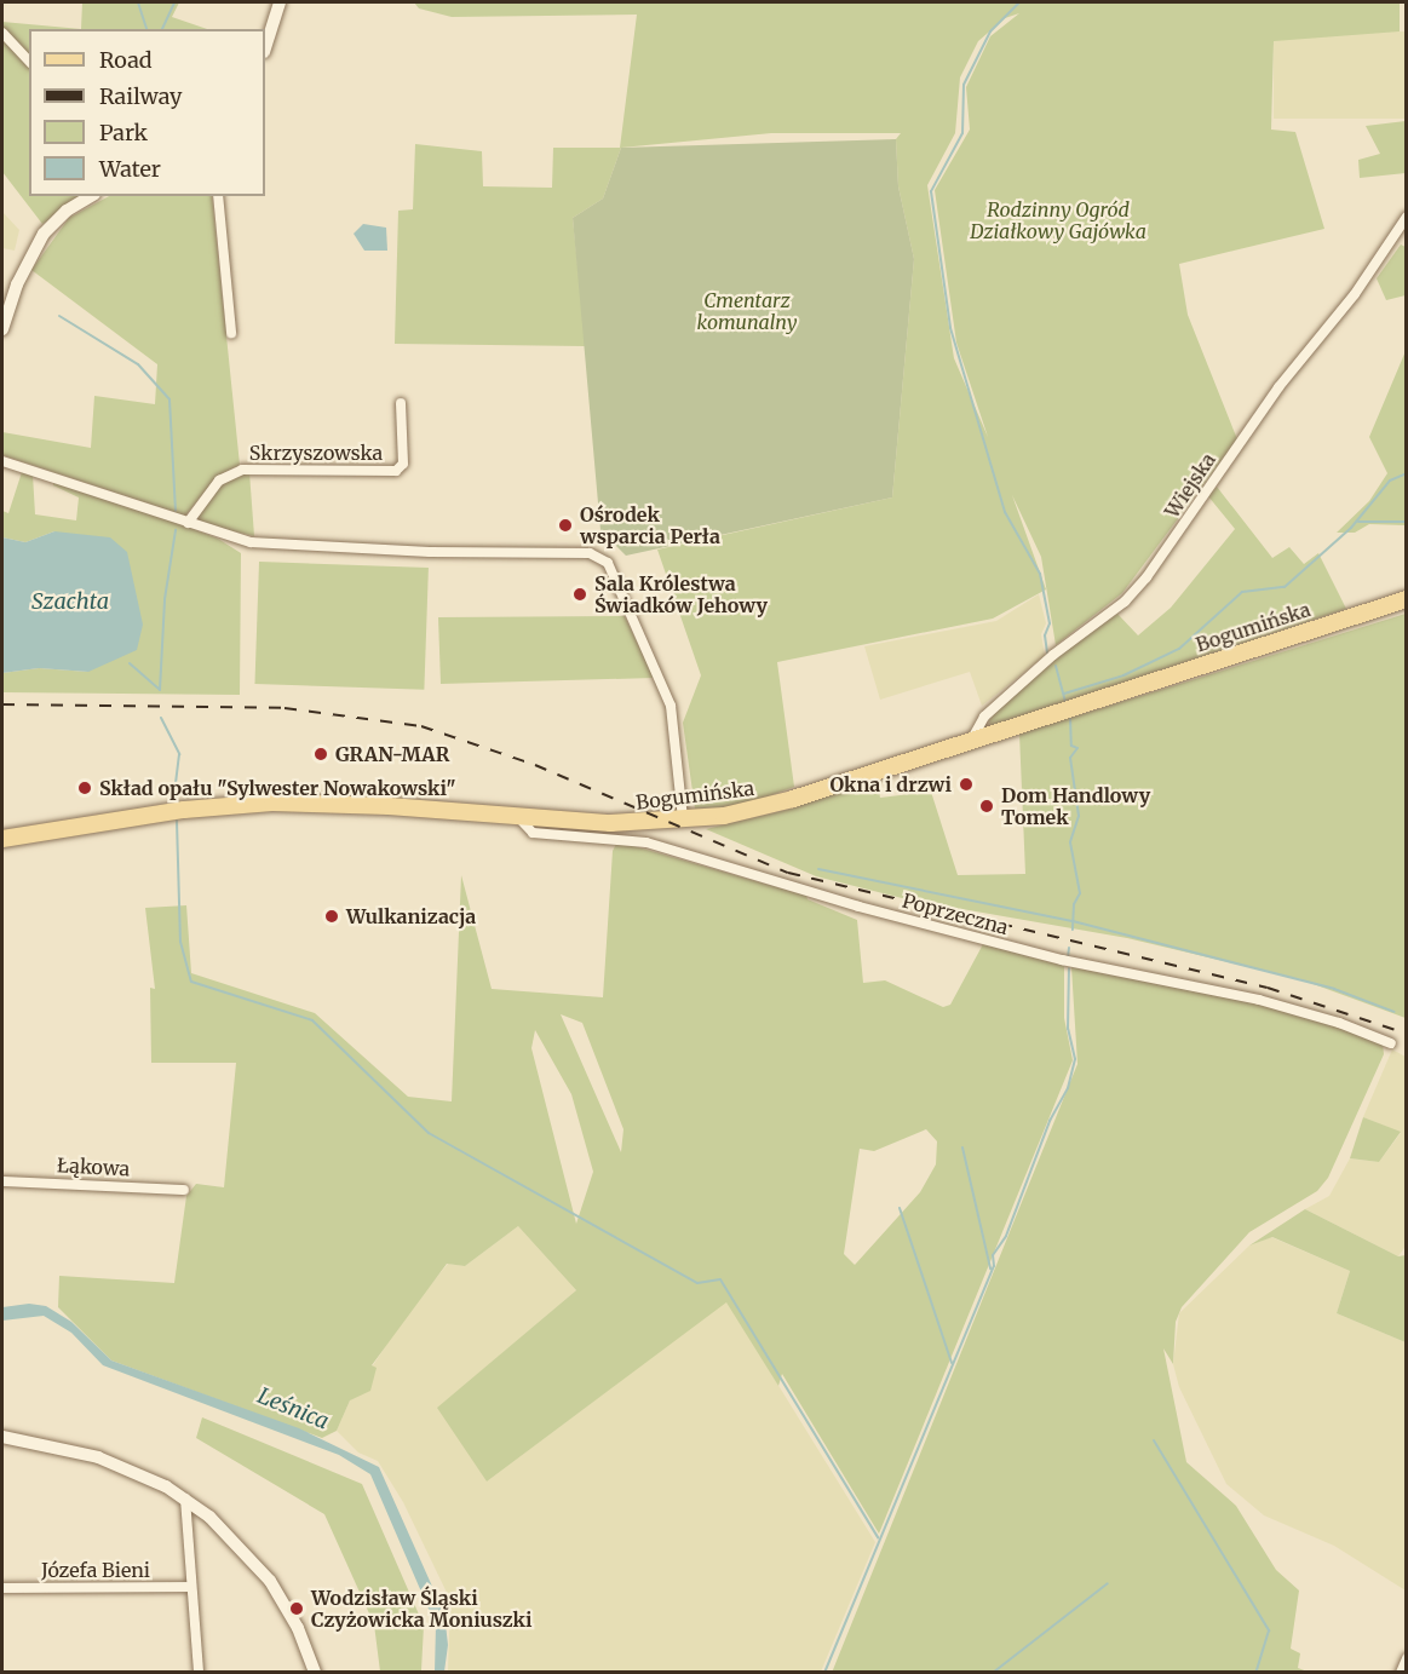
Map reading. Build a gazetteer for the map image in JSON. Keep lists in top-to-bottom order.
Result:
{
  "streets": {
    "main road": ["Bogumińska"],
    "street": [
      "Skrzyszowska",
      "Wiejska",
      "Poprzeczna",
      "Łąkowa",
      "Józefa Bieni"
    ]
  },
  "crossings": [
    ["Skrzyszowska", "Bogumińska"],
    ["Wiejska", "Bogumińska"],
    ["Bogumińska", "Poprzeczna"]
  ],
  "water": ["Szachta", "Leśnica"],
  "parks": ["Rodzinny Ogród Działkowy Gajówka", "Cmentarz komunalny"],
  "places": [
    "Ośrodek wsparcia Perła",
    "Sala Królestwa Świadków Jehowy",
    "GRAN-MAR",
    "Okna i drzwi",
    "Skład opału \"Sylwester Nowakowski\"",
    "Dom Handlowy Tomek",
    "Wulkanizacja",
    "Wodzisław Śląski Czyżowicka Moniuszki"
  ],
  "legend": [
    "Road",
    "Railway",
    "Park",
    "Water"
  ]
}
